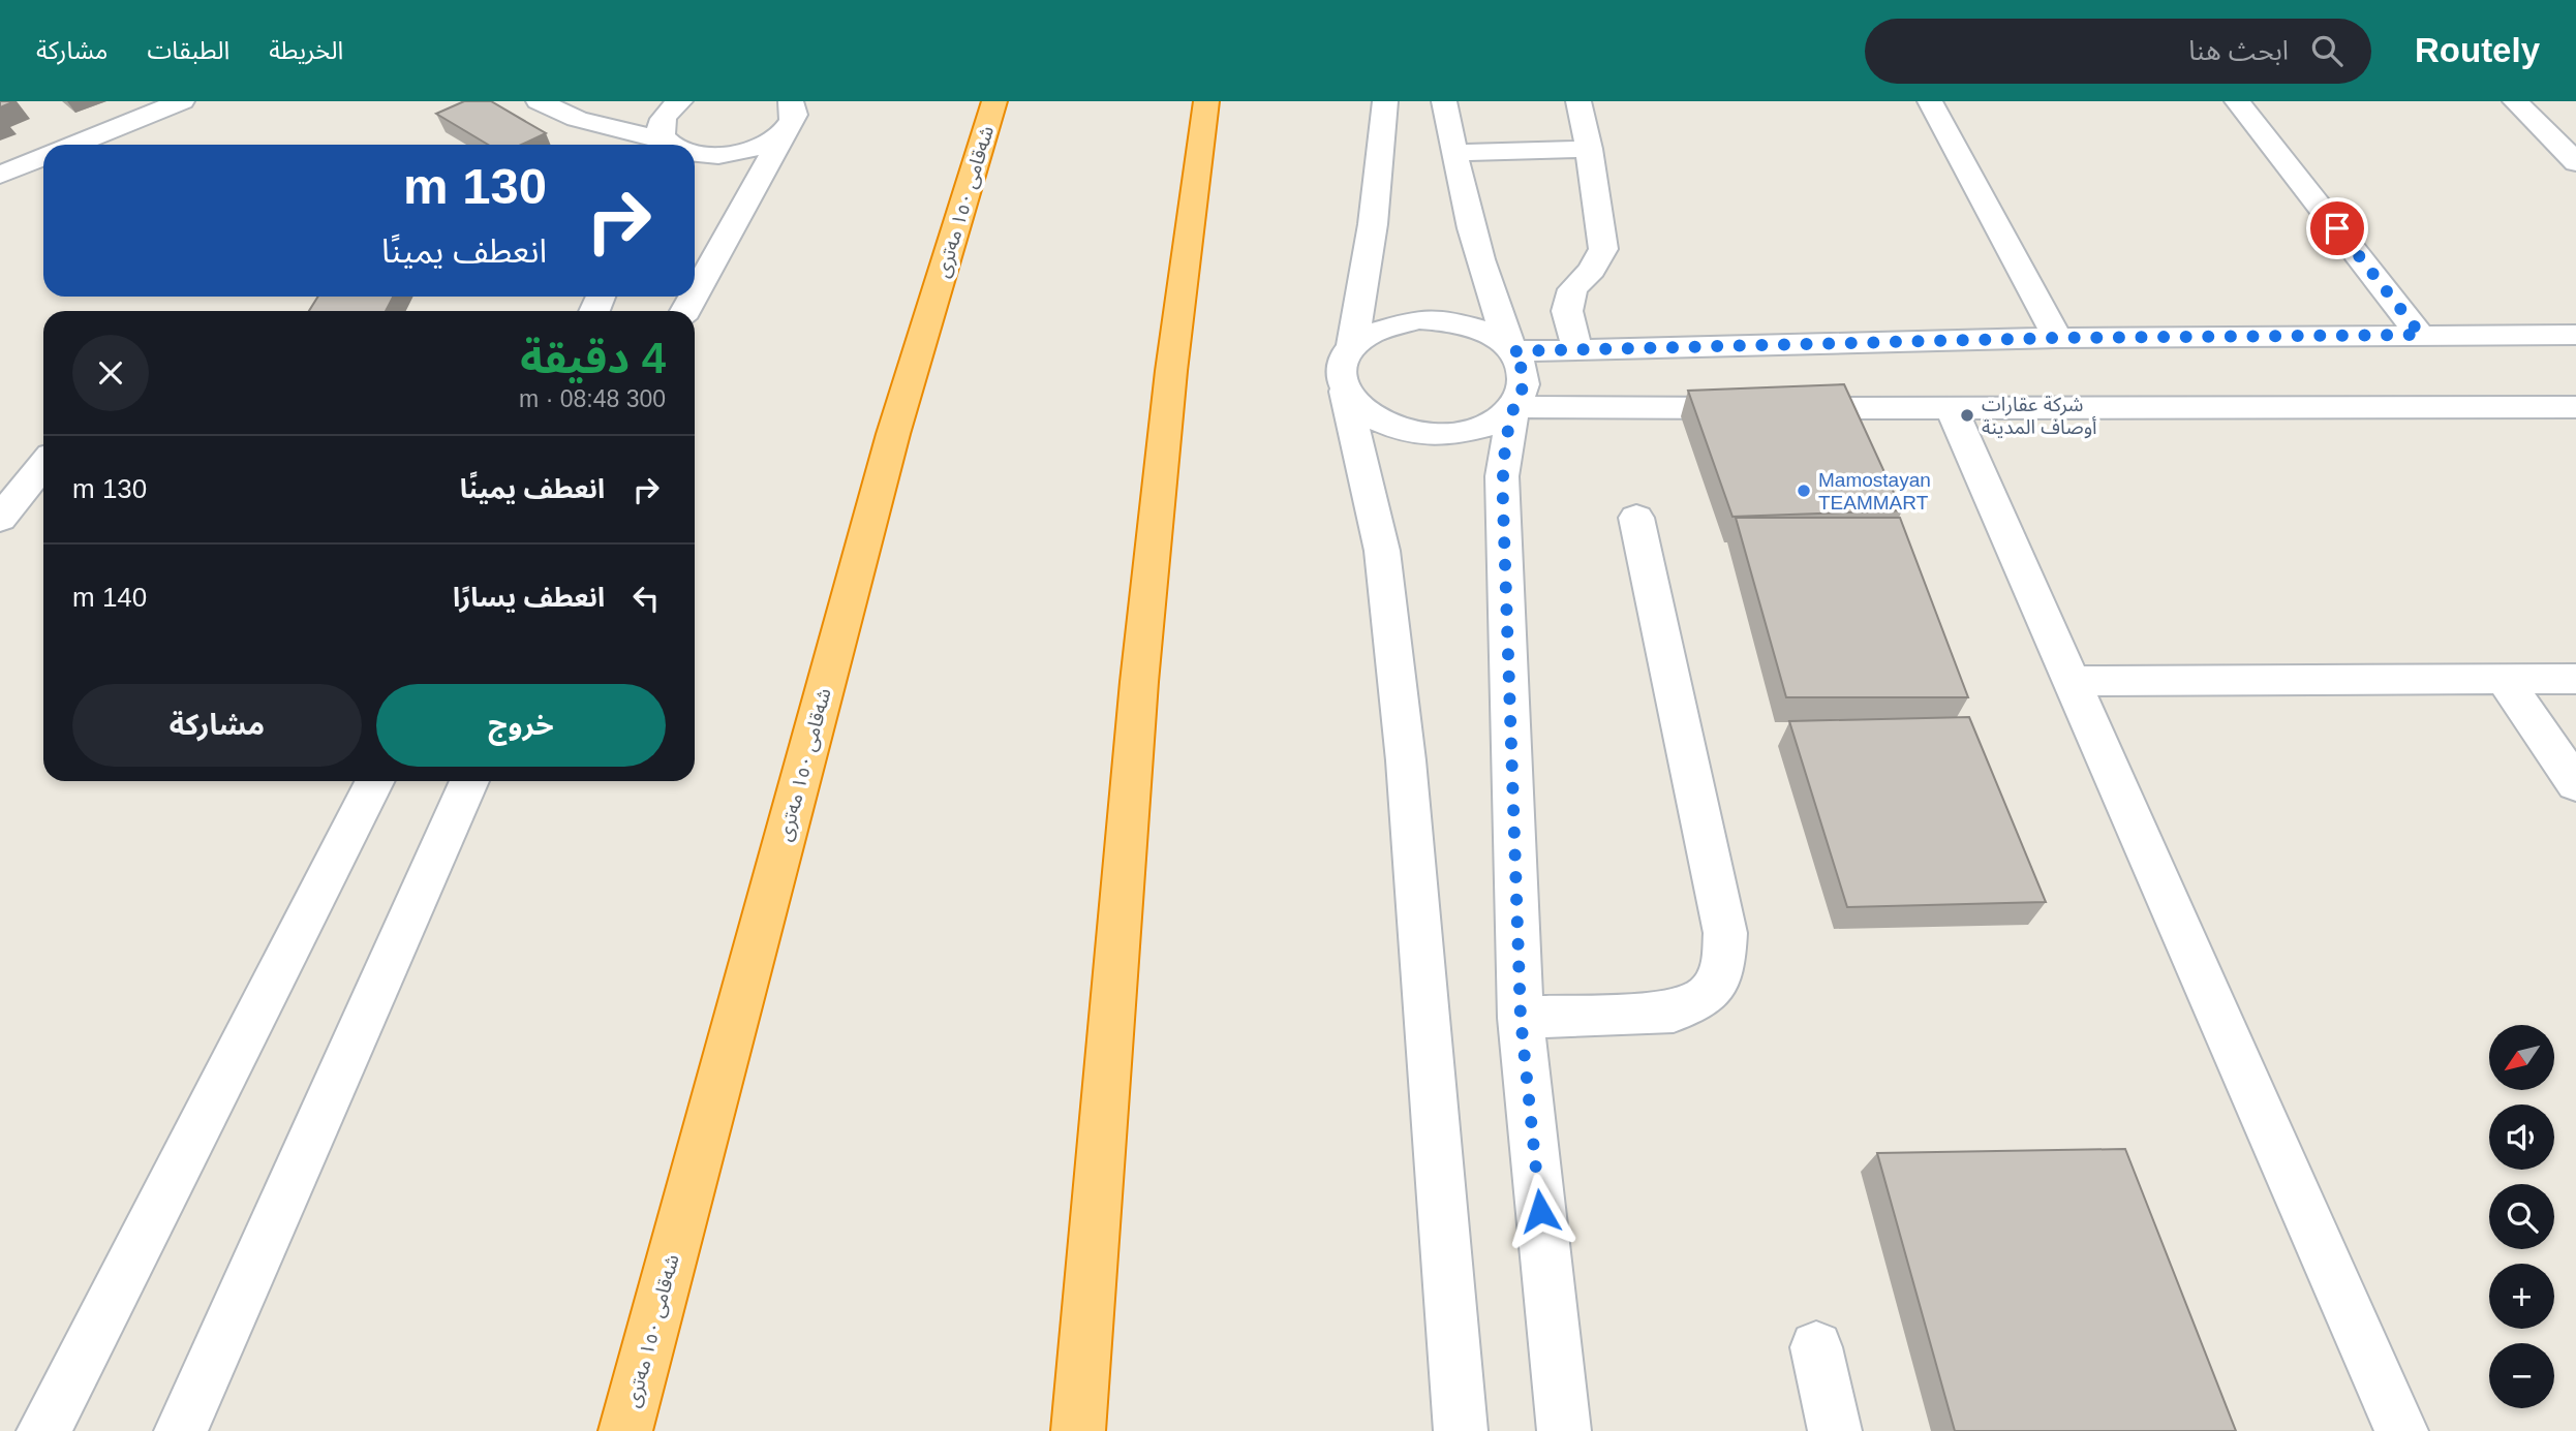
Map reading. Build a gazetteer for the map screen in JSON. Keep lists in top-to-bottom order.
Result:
{
  "streets": {
    "highway": ["شەقامی ١٥٠ مەتری"]
  },
  "places": ["شركة عقارات أوصاف المدينة", "Mamostayan TEAMMART"],
  "north": "bottom left",
  "page": {
    "header": "Routely",
    "search": "ابحث هنا",
    "nav": ["الخريطة", "الطبقات", "مشاركة"],
    "turn": ["130 m", "انعطف يمينًا"],
    "heading": ["4 دقيقة", "300 m · 08:48"],
    "list": [
      {
        "name": "انعطف يمينًا",
        "value": "130 m"
      },
      {
        "name": "انعطف يسارًا",
        "value": "140 m"
      }
    ],
    "buttons": ["خروج", "مشاركة"],
    "map_buttons": ["+", "−"]
  }
}
